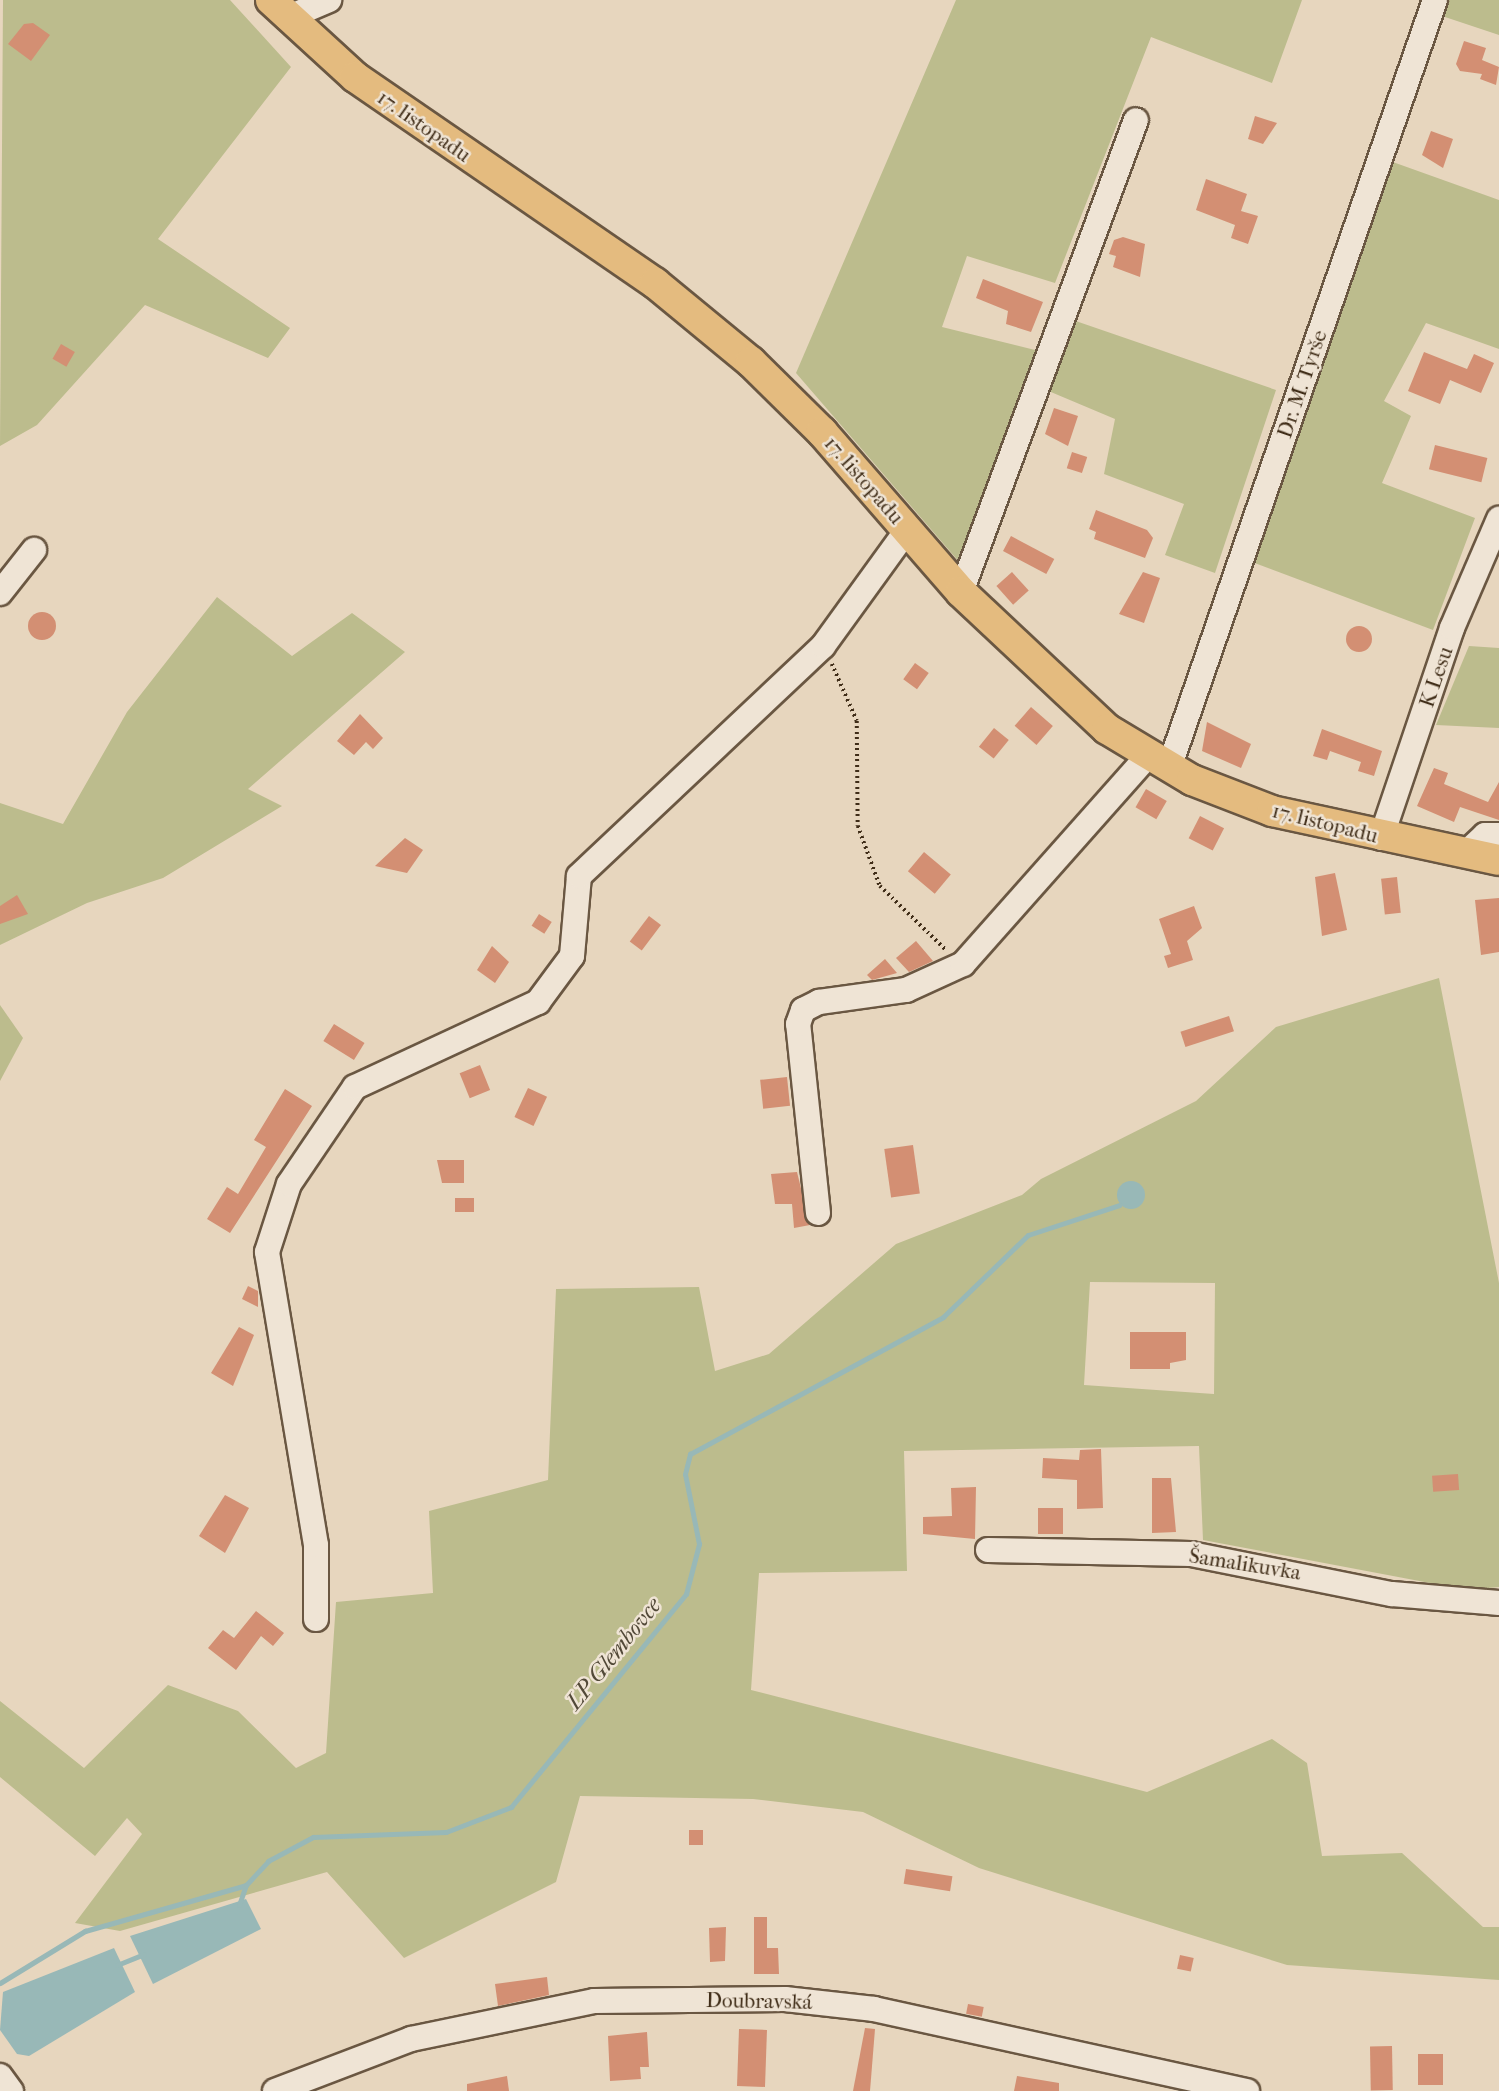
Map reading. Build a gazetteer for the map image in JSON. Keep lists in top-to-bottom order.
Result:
{
  "streets": {
    "main road": ["17. listopadu"],
    "street": [
      "Dr. M. Tyrše",
      "K Lesu",
      "Šamalikuvka",
      "Doubravská"
    ]
  },
  "crossings": [
    ["17. listopadu", "Dr. M. Tyrše"],
    ["17. listopadu", "K Lesu"]
  ],
  "water": ["LP Glembovce"]
}
